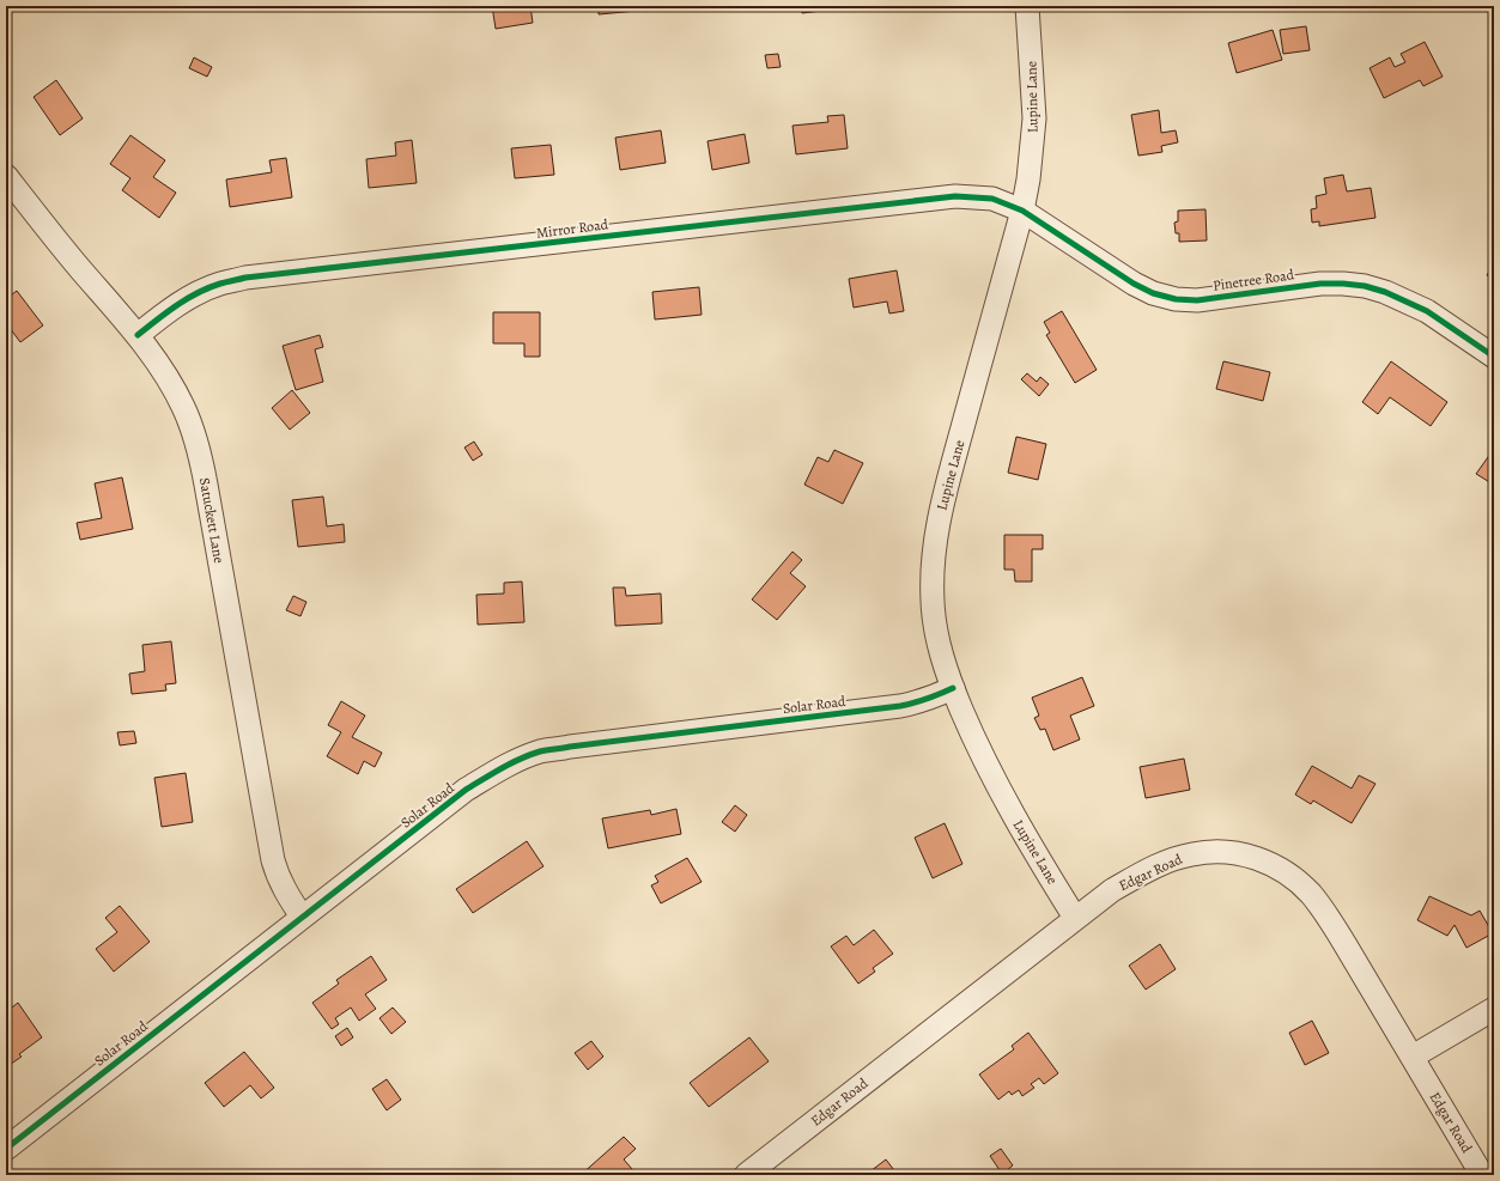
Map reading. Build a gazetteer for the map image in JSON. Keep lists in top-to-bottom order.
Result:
{
  "streets": {
    "street": [
      "Lupine Lane",
      "Mirror Road",
      "Pinetree Road",
      "Satuckett Lane",
      "Solar Road",
      "Edgar Road"
    ]
  },
  "crossings": [
    ["Lupine Lane", "Mirror Road"],
    ["Lupine Lane", "Pinetree Road"],
    ["Lupine Lane", "Solar Road"],
    ["Lupine Lane", "Edgar Road"],
    ["Mirror Road", "Pinetree Road"],
    ["Mirror Road", "Satuckett Lane"],
    ["Satuckett Lane", "Solar Road"]
  ]
}
